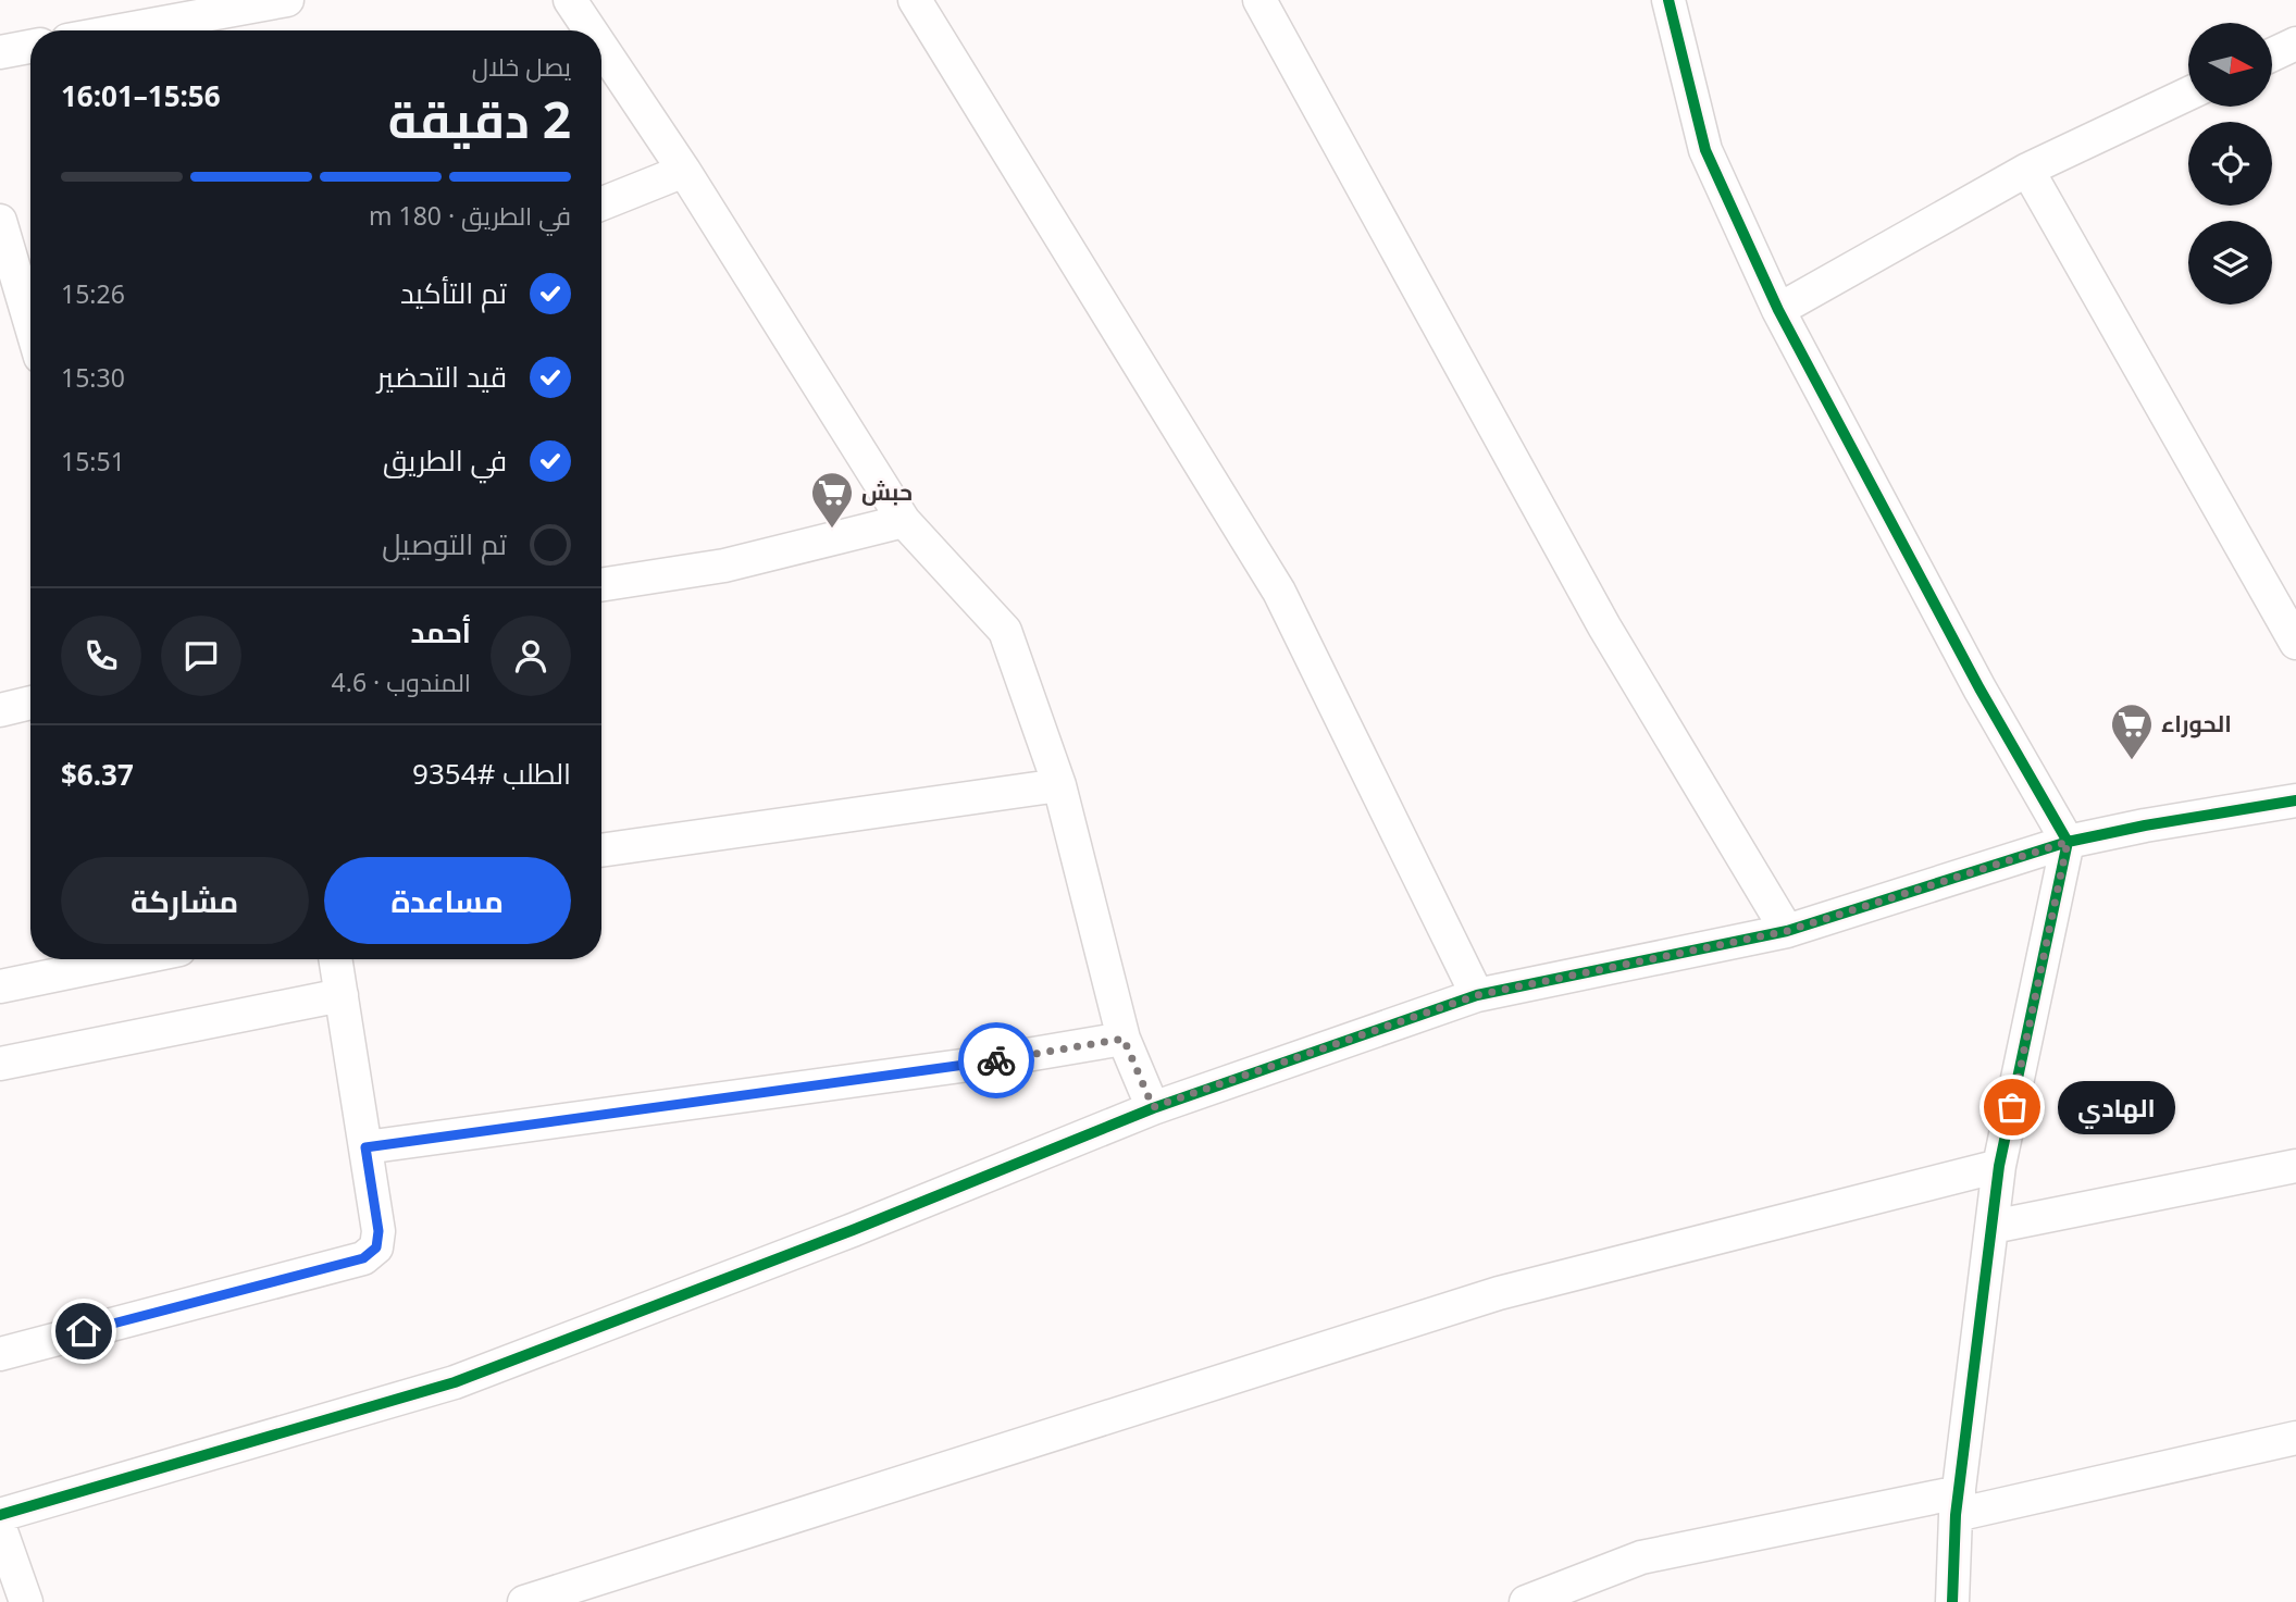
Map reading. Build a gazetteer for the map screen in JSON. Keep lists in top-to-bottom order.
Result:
{
  "places": {
    "supermarket": ["حبش", "الحوراء"],
    "other": ["الهادي"]
  },
  "north": "right",
  "page": {
    "heading": ["2 دقيقة", "يصل خلال", "15:56–16:01"],
    "panel": [
      "أحمد",
      "المندوب · 4.6",
      "الطلب #9354",
      "$6.37"
    ],
    "bar": "في الطريق · 180 m",
    "list": [
      ["تم التأكيد", "15:26"],
      ["قيد التحضير", "15:30"],
      ["في الطريق", "15:51"],
      "تم التوصيل"
    ],
    "buttons": ["مساعدة", "مشاركة"],
    "bubble": "الهادي"
  }
}
